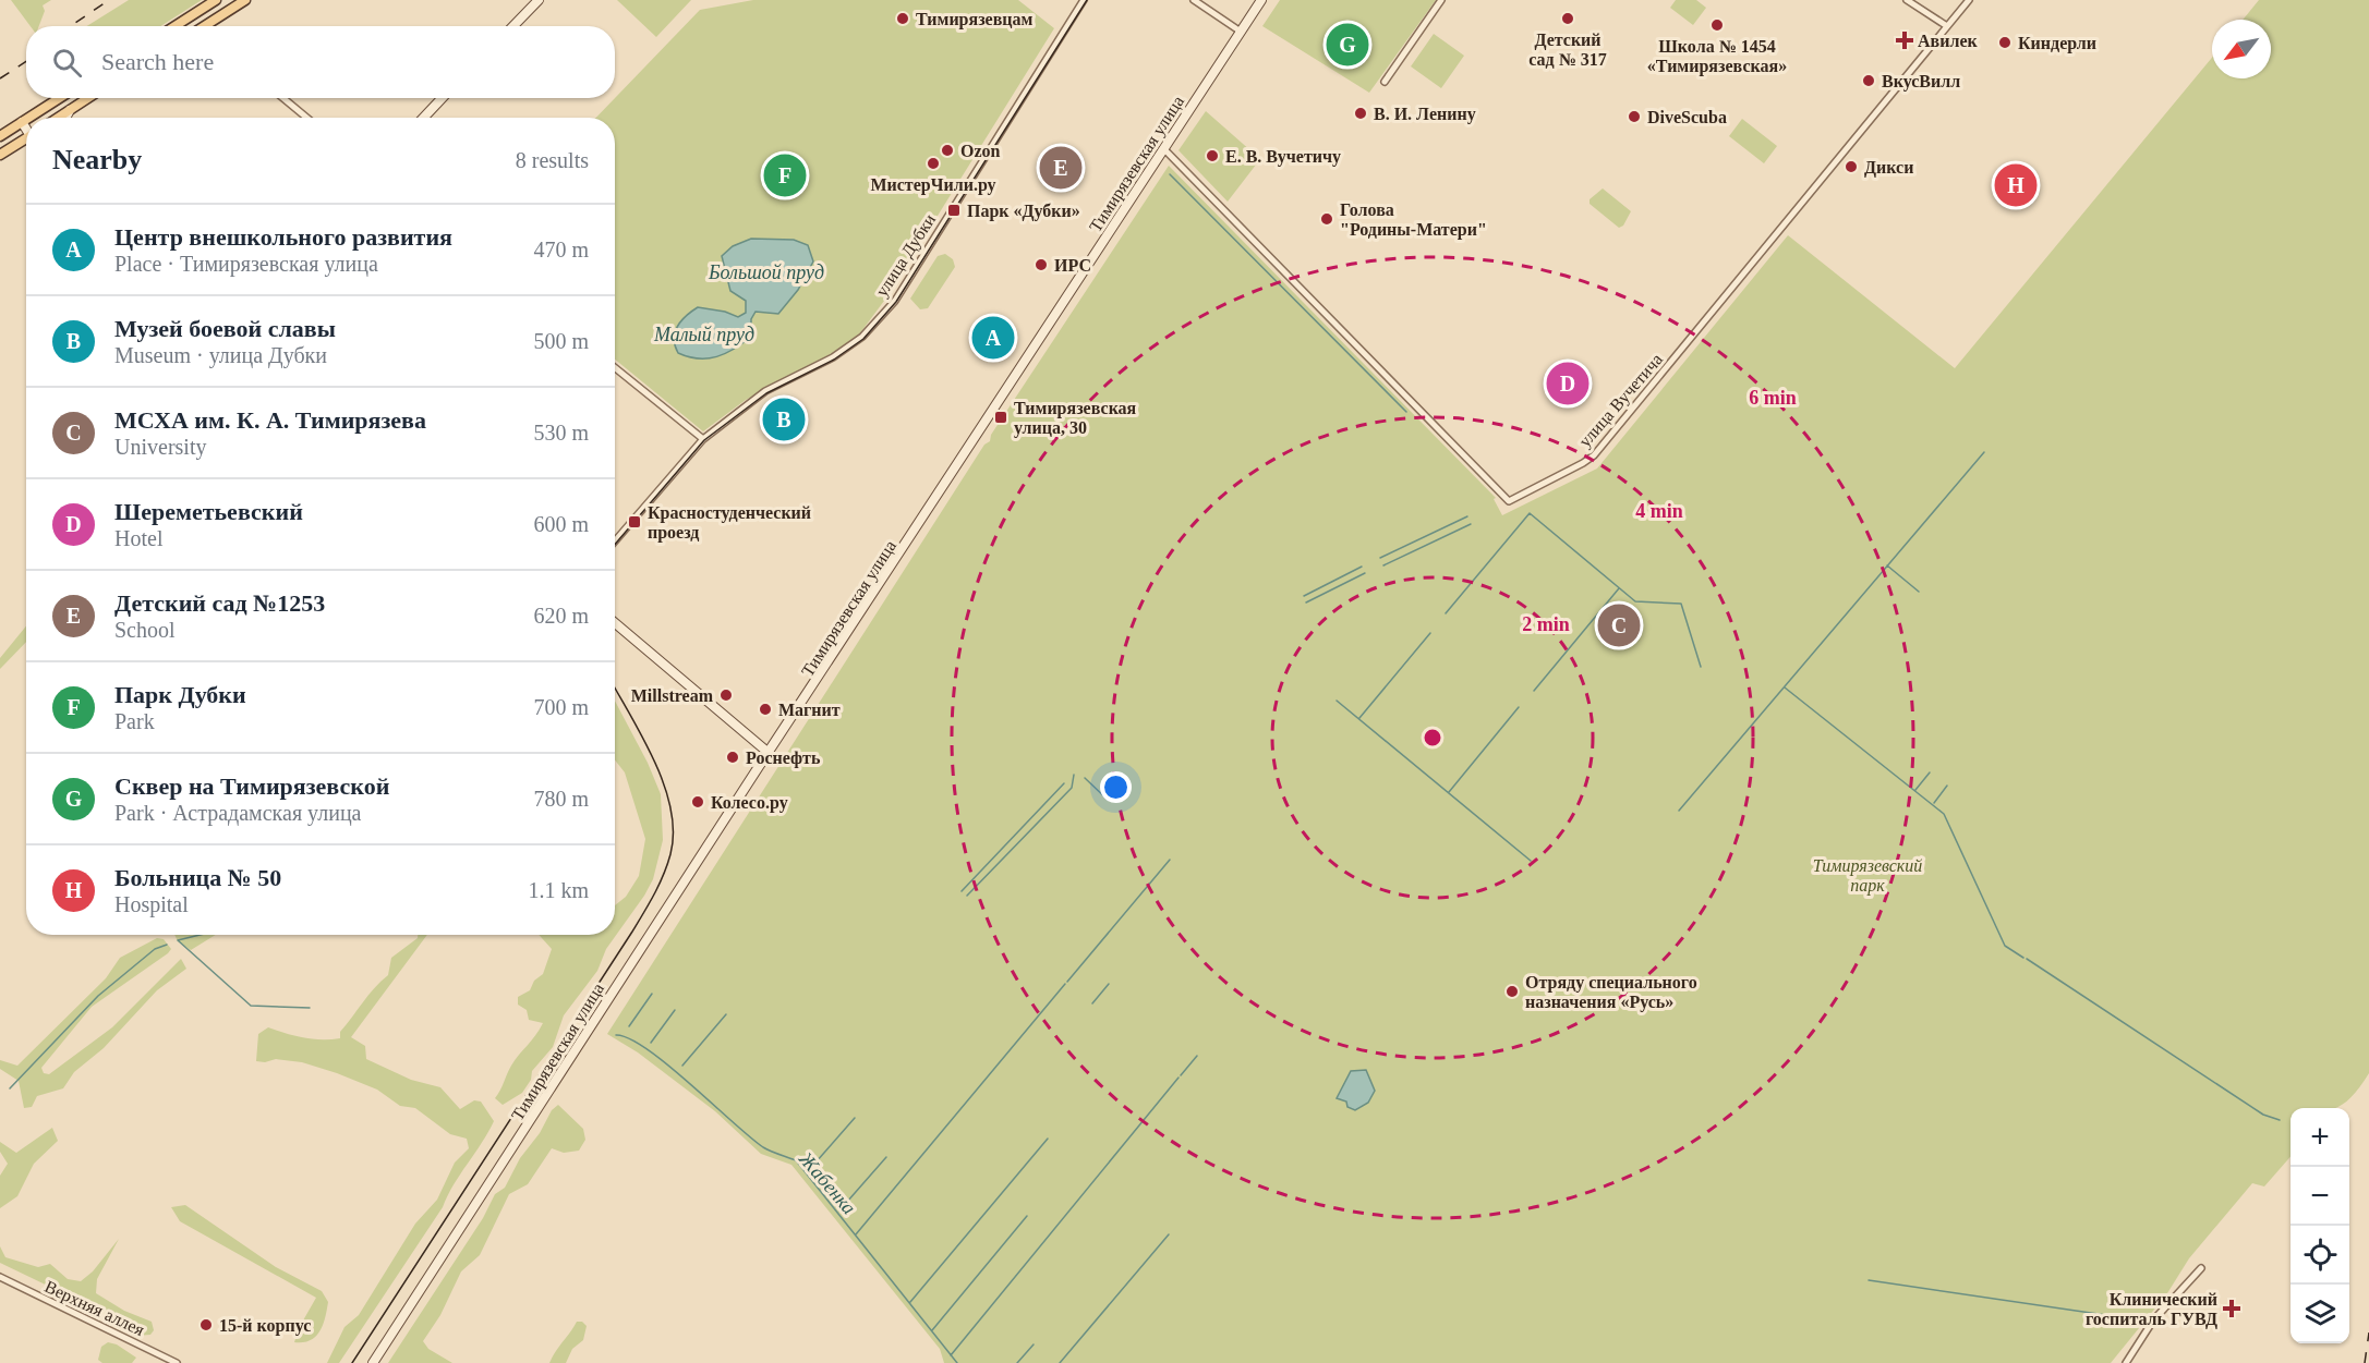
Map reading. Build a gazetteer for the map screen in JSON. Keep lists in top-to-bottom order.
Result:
{
  "streets": {
    "main road": ["Тимирязевская улица"],
    "street": ["улица Дубки", "улица Вучетича", "Верхняя аллея"]
  },
  "crossings": [
    ["Тимирязевская улица", "улица Вучетича"]
  ],
  "water": ["Большой пруд", "Малый пруд", "Жабенка"],
  "parks": ["Тимирязевский парк"],
  "places": {
    "other": [
      "Тимирязевцам",
      "Детский сад № 317",
      "Школа № 1454 «Тимирязевская»",
      "Киндерли",
      "ВкусВилл",
      "В. И. Ленину",
      "DiveScuba",
      "Ozon",
      "Е. В. Вучетичу",
      "МистерЧили.ру",
      "Дикси",
      "Голова \"Родины-Матери\"",
      "ИРС",
      "Millstream",
      "Магнит",
      "Роснефть",
      "Колесо.ру",
      "Отряду специального назначения «Русь»",
      "15-й корпус"
    ],
    "health": ["Авилек", "Клинический госпиталь ГУВД"],
    "transit": ["Парк «Дубки»", "Тимирязевская улица, 30", "Красностуденческий проезд"]
  },
  "north": "bottom left",
  "page": {
    "pins": [
      "G",
      "E",
      "F",
      "H",
      "A",
      "D",
      "B",
      "C"
    ],
    "search": "Search here",
    "heading": ["Nearby", "8 results"],
    "list": [
      {
        "mark": "A",
        "name": "Центр внешкольного развития",
        "note": "Place · Тимирязевская улица",
        "value": "470 m"
      },
      {
        "mark": "B",
        "name": "Музей боевой славы",
        "note": "Museum · улица Дубки",
        "value": "500 m"
      },
      {
        "mark": "C",
        "name": "МСХА им. К. А. Тимирязева",
        "note": "University",
        "value": "530 m"
      },
      {
        "mark": "D",
        "name": "Шереметьевский",
        "note": "Hotel",
        "value": "600 m"
      },
      {
        "mark": "E",
        "name": "Детский сад №1253",
        "note": "School",
        "value": "620 m"
      },
      {
        "mark": "F",
        "name": "Парк Дубки",
        "note": "Park",
        "value": "700 m"
      },
      {
        "mark": "G",
        "name": "Сквер на Тимирязевской",
        "note": "Park · Астрадамская улица",
        "value": "780 m"
      },
      {
        "mark": "H",
        "name": "Больница № 50",
        "note": "Hospital",
        "value": "1.1 km"
      }
    ],
    "map_buttons": ["+", "−"]
  },
  "rings": ["6 min", "4 min", "2 min"]
}
